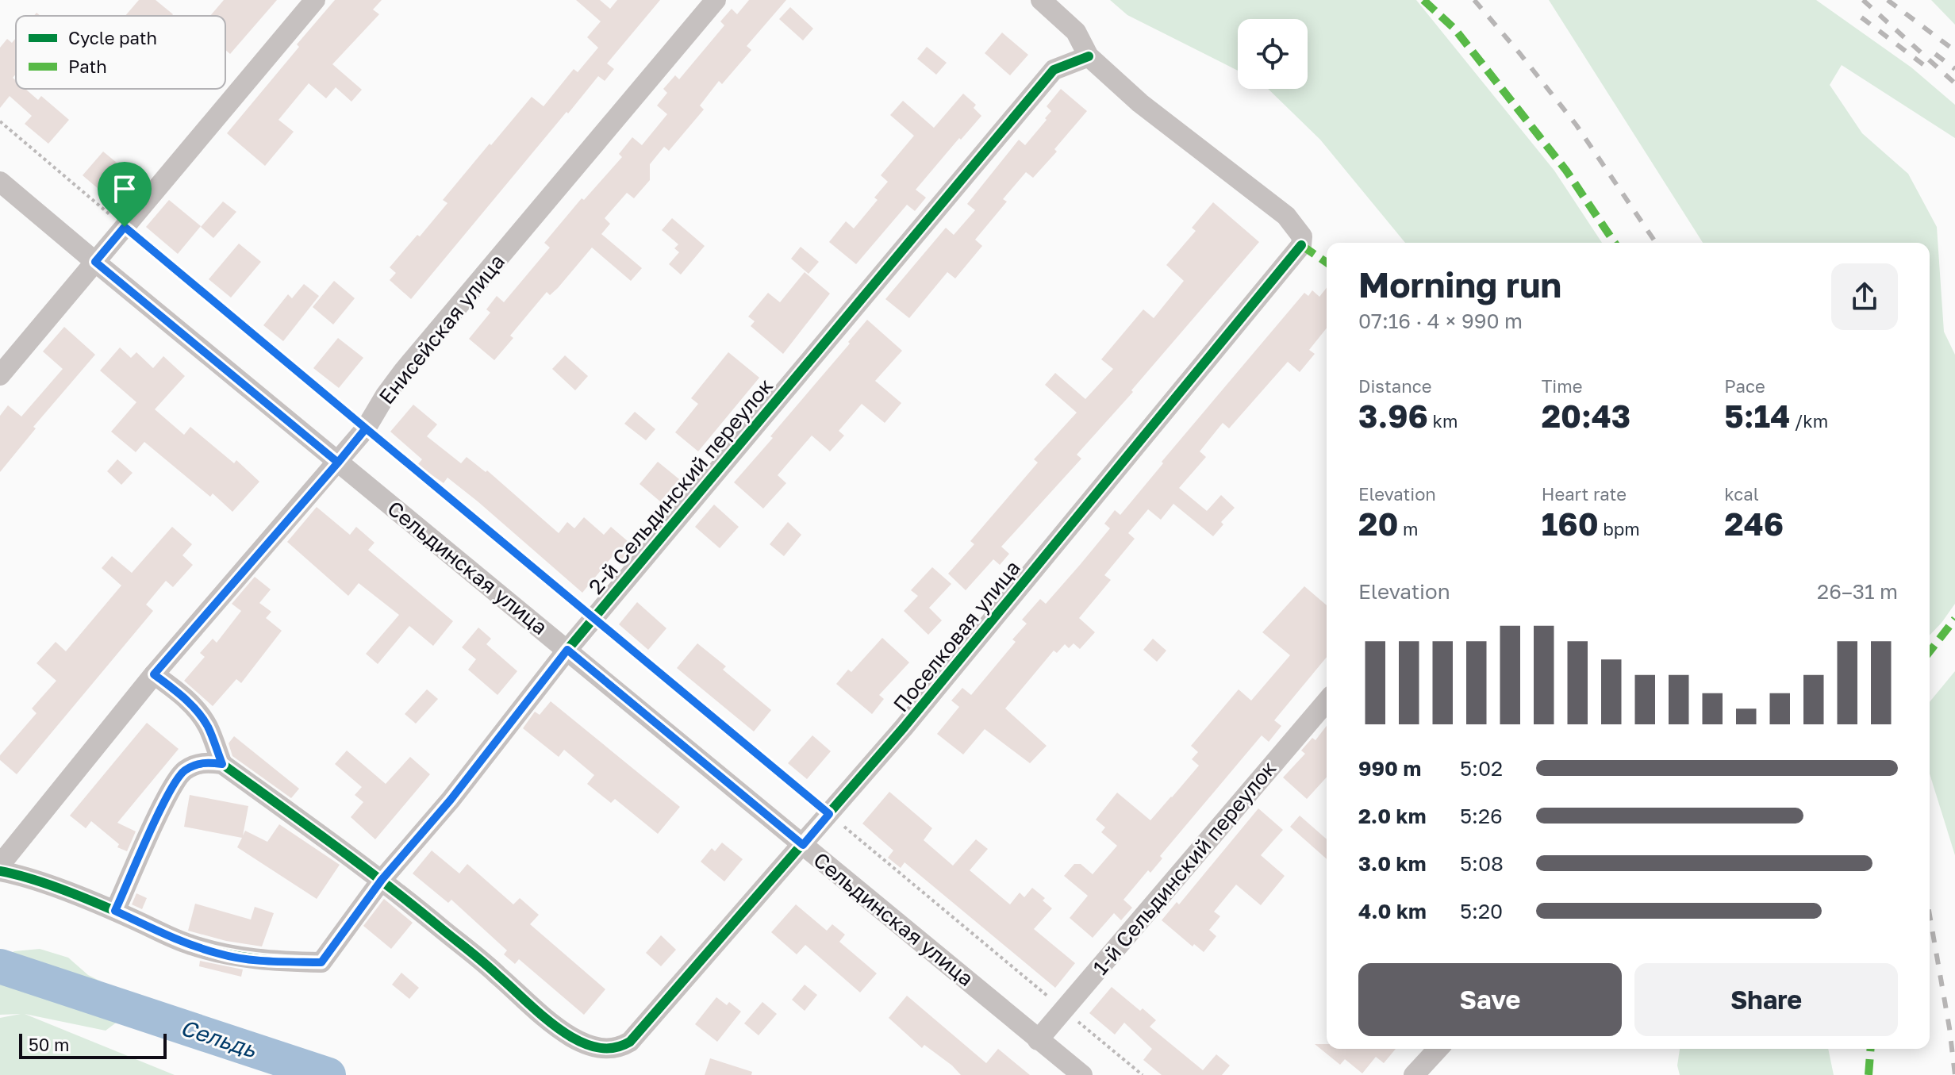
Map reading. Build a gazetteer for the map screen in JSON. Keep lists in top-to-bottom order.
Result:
{
  "streets": {
    "street": [
      "Енисейская улица",
      "2-й Сельдинский переулок",
      "Сельдинская улица",
      "Поселковая улица",
      "1-й Сельдинский переулок"
    ]
  },
  "crossings": [
    ["Енисейская улица", "Сельдинская улица"],
    ["2-й Сельдинский переулок", "Сельдинская улица"],
    ["2-й Сельдинский переулок", "Поселковая улица"],
    ["Сельдинская улица", "Поселковая улица"],
    ["Сельдинская улица", "1-й Сельдинский переулок"]
  ],
  "water": ["Сельдь"],
  "legend": ["Cycle path", "Path"],
  "scale_bar": "50 m",
  "page": {
    "heading": ["Morning run", "07:16 · 4 × 990 m"],
    "stats": [
      ["Distance", "3.96 km"],
      ["Time", "20:43"],
      ["Pace", "5:14 /km"],
      ["Elevation", "20 m"],
      ["Heart rate", "160 bpm"],
      ["kcal", "246"]
    ],
    "chart": ["Elevation", "26–31 m"],
    "list": [
      {
        "name": "990 m",
        "note": "5:02"
      },
      {
        "name": "2.0 km",
        "note": "5:26"
      },
      {
        "name": "3.0 km",
        "note": "5:08"
      },
      {
        "name": "4.0 km",
        "note": "5:20"
      }
    ],
    "buttons": ["Save", "Share"],
    "scale": "50 m"
  }
}
